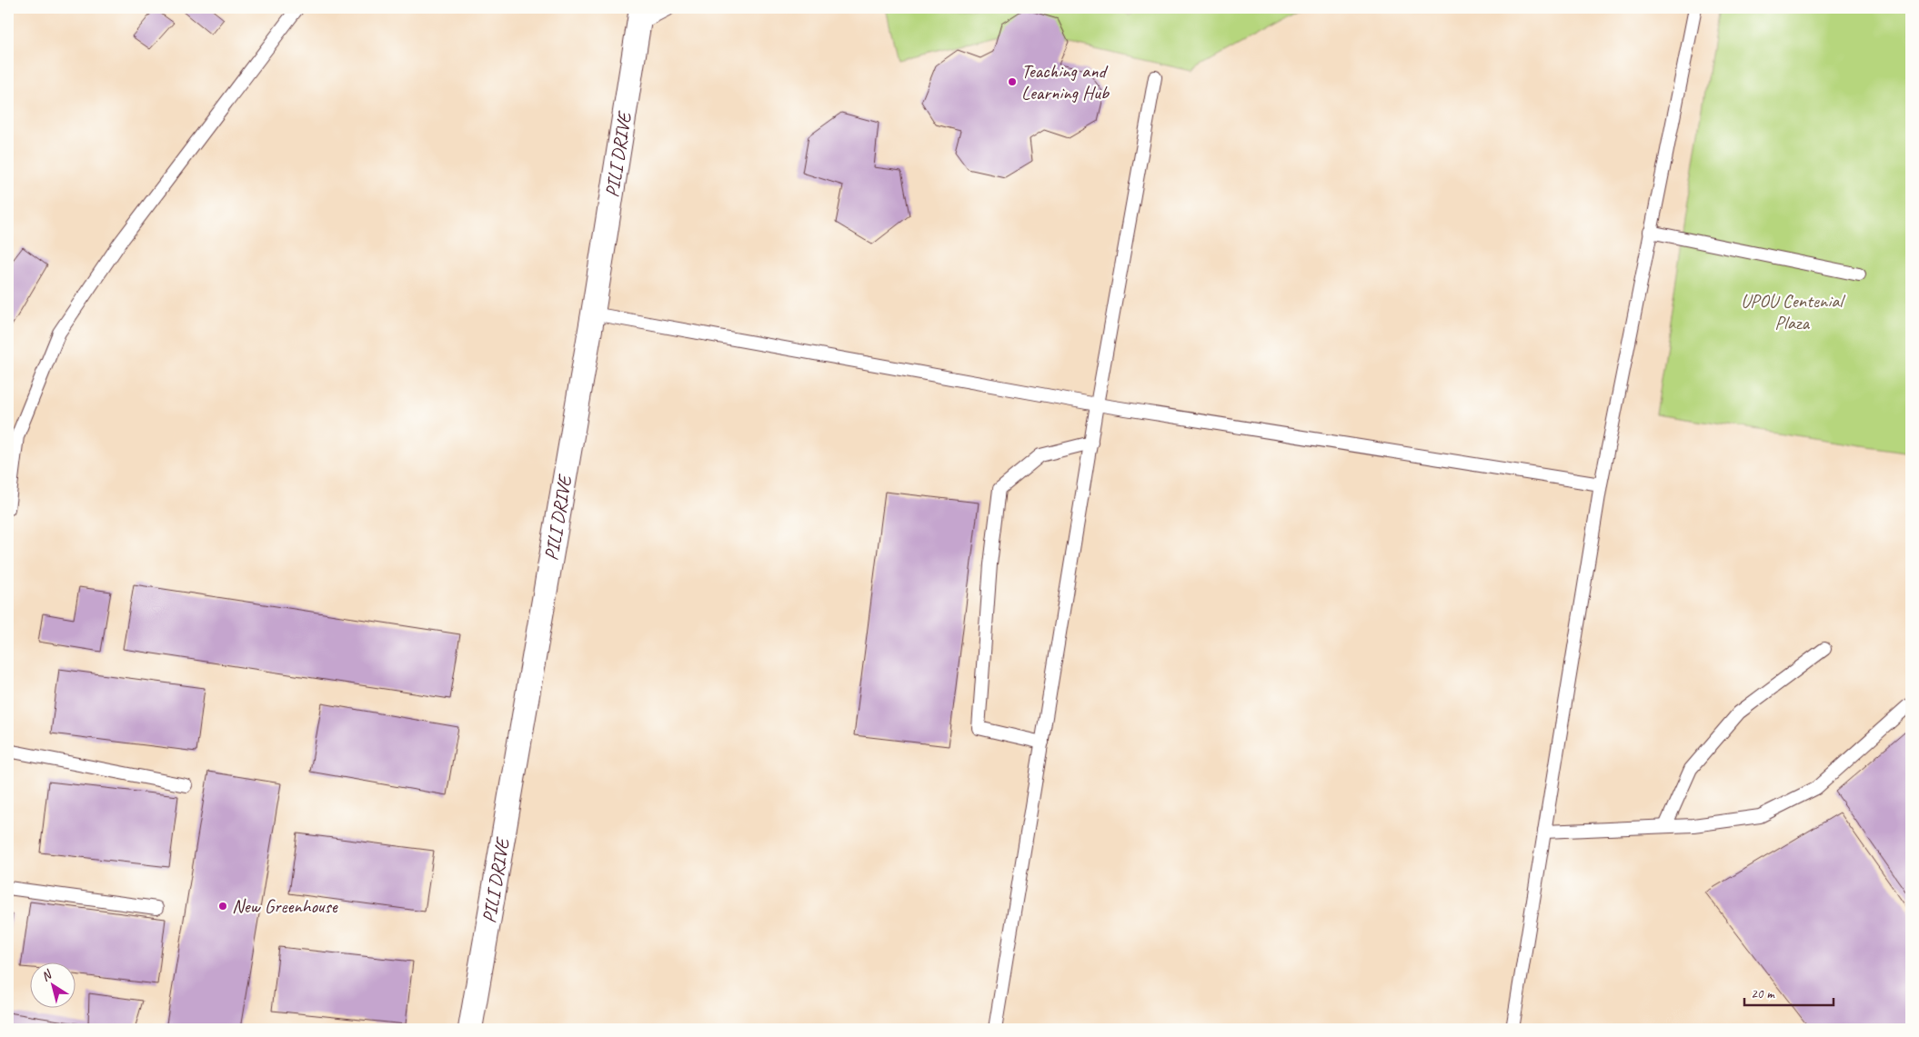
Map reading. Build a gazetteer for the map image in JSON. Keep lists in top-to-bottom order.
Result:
{
  "streets": {
    "street": ["PILI DRIVE"]
  },
  "parks": ["UPOU Centenial Plaza"],
  "places": ["Teaching and Learning Hub", "New Greenhouse"],
  "scale_bar": "20 m",
  "north": "top left"
}
